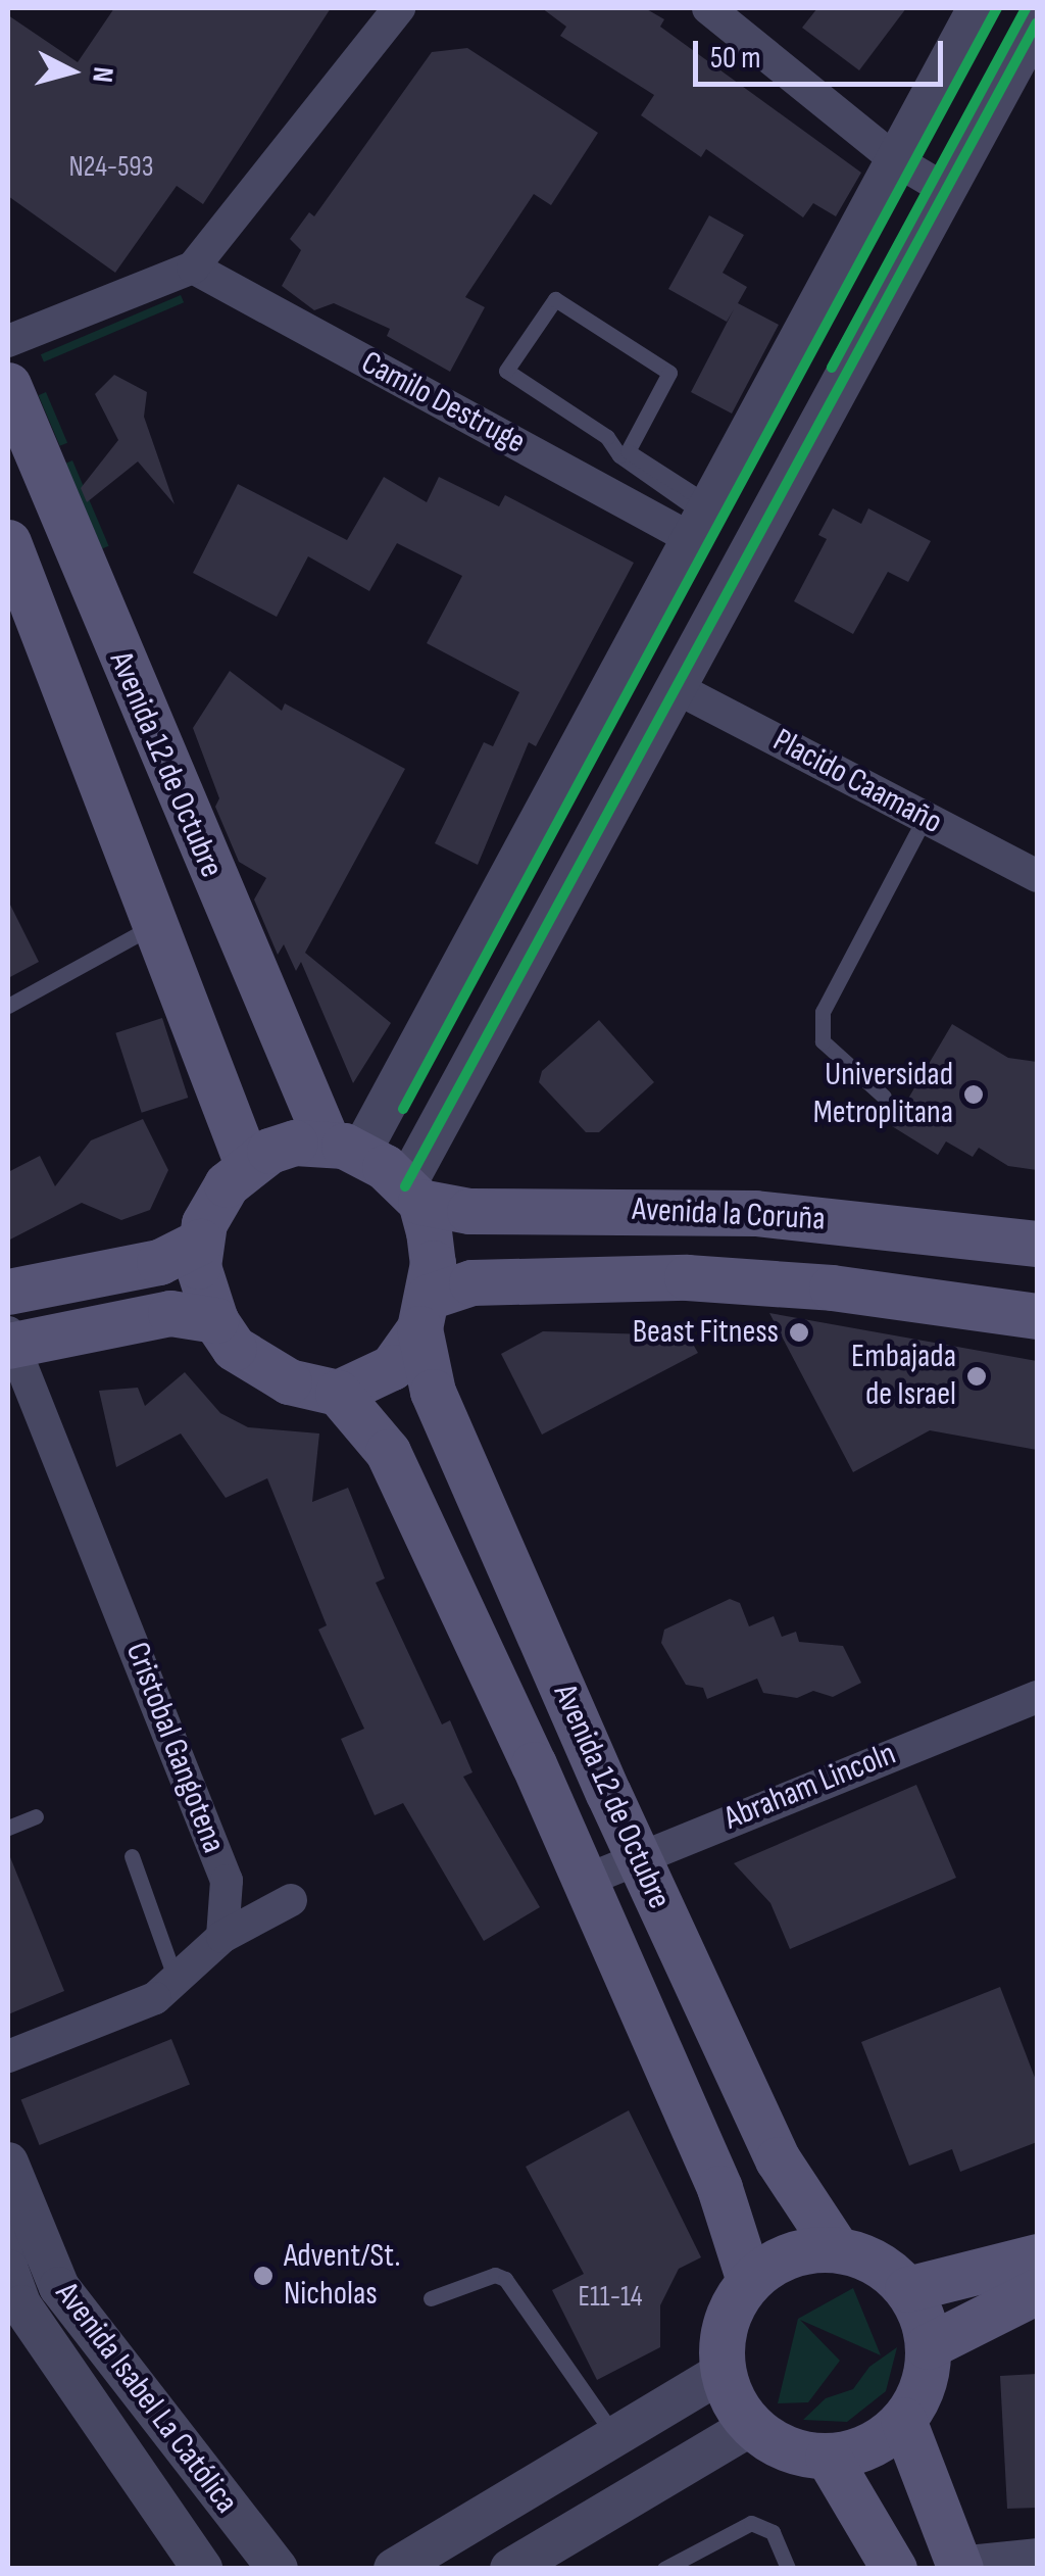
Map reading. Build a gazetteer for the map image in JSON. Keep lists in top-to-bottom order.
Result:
{
  "streets": {
    "main road": ["Avenida 12 de Octubre", "Avenida la Coruña"],
    "street": [
      "Camilo Destruge",
      "Placido Caamaño",
      "Cristobal Gangotena",
      "Abraham Lincoln",
      "Avenida Isabel La Católica"
    ]
  },
  "crossings": [
    ["Avenida 12 de Octubre", "Avenida la Coruña"],
    ["Avenida 12 de Octubre", "Abraham Lincoln"]
  ],
  "places": [
    "Universidad Metroplitana",
    "Beast Fitness",
    "Embajada de Israel",
    "Advent/St. Nicholas"
  ],
  "house_numbers": ["N24-593", "E11-14"],
  "scale_bar": "50 m",
  "north": "right"
}
